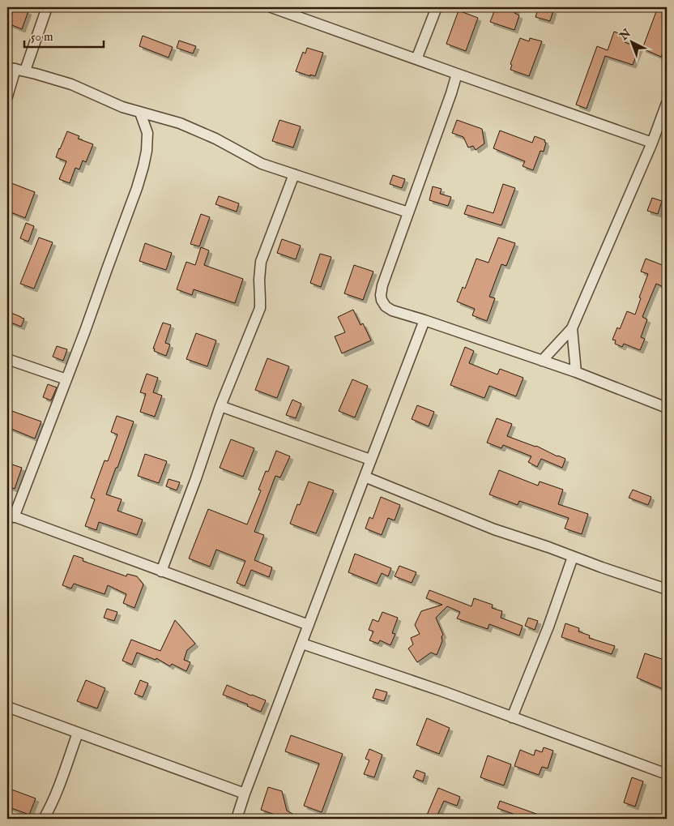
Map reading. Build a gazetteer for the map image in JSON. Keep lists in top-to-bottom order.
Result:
{
  "scale_bar": "50 m",
  "north": "top left"
}
